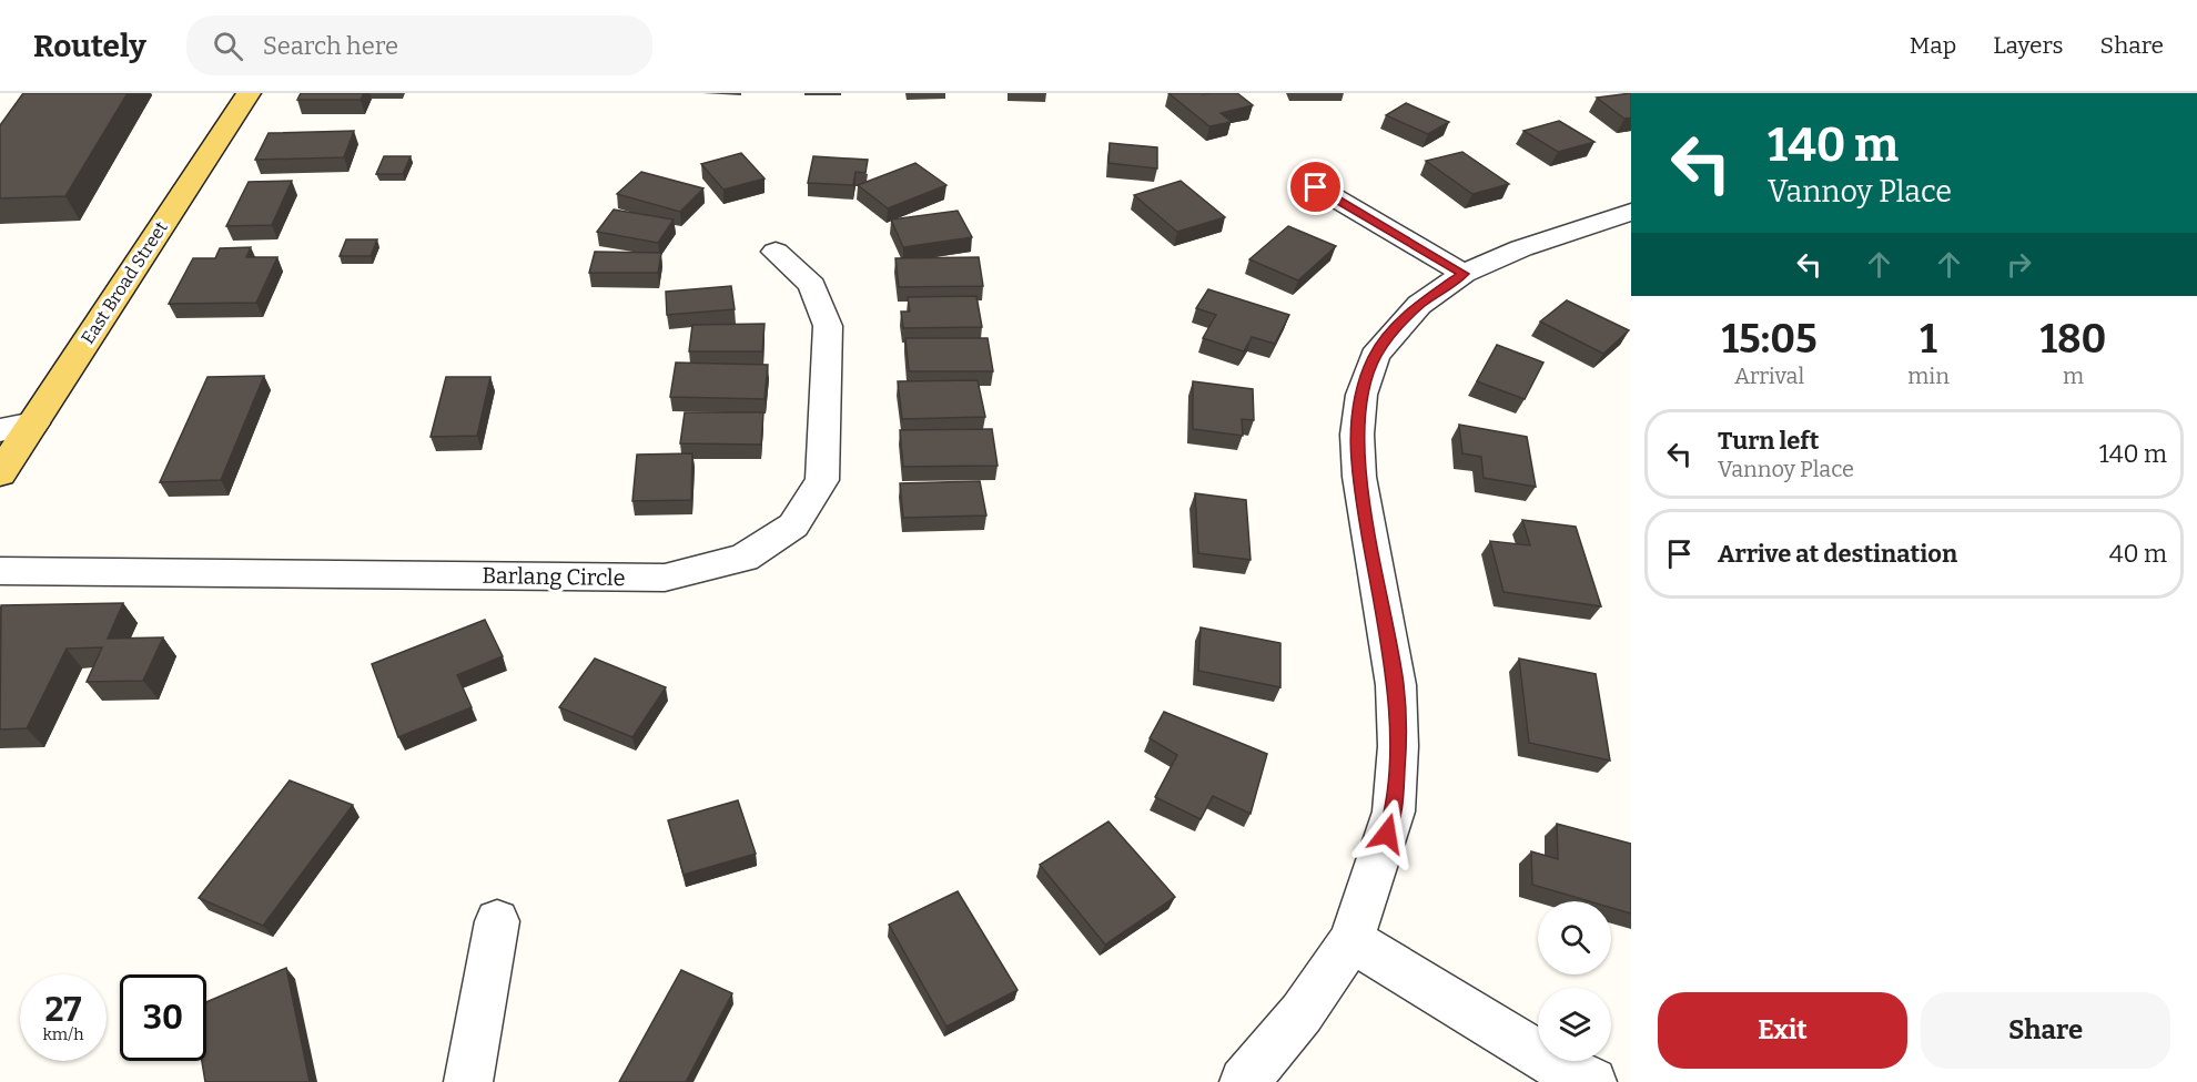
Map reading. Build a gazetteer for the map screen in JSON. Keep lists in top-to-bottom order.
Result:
{
  "streets": {
    "main road": ["East Broad Street"],
    "street": ["Barlang Circle"]
  },
  "page": {
    "header": "Routely",
    "search": "Search here",
    "nav": ["Map", "Layers", "Share"],
    "turn": ["140 m", "Vannoy Place"],
    "eta": [
      "15:05",
      "Arrival",
      "1",
      "min",
      "180",
      "m"
    ],
    "list": [
      {
        "name": "Turn left",
        "note": "Vannoy Place",
        "value": "140 m"
      },
      {
        "name": "Arrive at destination",
        "value": "40 m"
      }
    ],
    "speed": "27 km/h",
    "limit": "30",
    "buttons": ["Exit", "Share"]
  }
}
